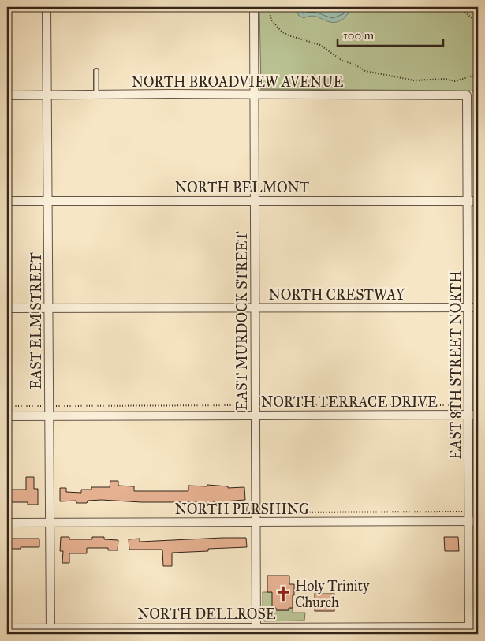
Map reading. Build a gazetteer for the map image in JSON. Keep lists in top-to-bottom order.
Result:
{
  "streets": {
    "street": [
      "NORTH BROADVIEW AVENUE",
      "NORTH BELMONT",
      "NORTH CRESTWAY",
      "EAST ELM STREET",
      "EAST MURDOCK STREET",
      "EAST 8TH STREET NORTH",
      "NORTH TERRACE DRIVE",
      "NORTH PERSHING",
      "NORTH DELLROSE"
    ]
  },
  "crossings": [
    ["NORTH BROADVIEW AVENUE", "EAST ELM STREET"],
    ["NORTH BROADVIEW AVENUE", "EAST MURDOCK STREET"],
    ["NORTH BROADVIEW AVENUE", "EAST 8TH STREET NORTH"],
    ["NORTH BELMONT", "EAST ELM STREET"],
    ["NORTH BELMONT", "EAST MURDOCK STREET"],
    ["NORTH BELMONT", "EAST 8TH STREET NORTH"],
    ["NORTH CRESTWAY", "EAST ELM STREET"],
    ["NORTH CRESTWAY", "EAST MURDOCK STREET"],
    ["NORTH CRESTWAY", "EAST 8TH STREET NORTH"],
    ["EAST ELM STREET", "NORTH TERRACE DRIVE"],
    ["EAST ELM STREET", "NORTH PERSHING"],
    ["EAST ELM STREET", "NORTH DELLROSE"],
    ["EAST MURDOCK STREET", "NORTH TERRACE DRIVE"],
    ["EAST MURDOCK STREET", "NORTH PERSHING"],
    ["EAST MURDOCK STREET", "NORTH DELLROSE"],
    ["EAST 8TH STREET NORTH", "NORTH TERRACE DRIVE"],
    ["EAST 8TH STREET NORTH", "NORTH PERSHING"],
    ["EAST 8TH STREET NORTH", "NORTH DELLROSE"]
  ],
  "places": {
    "church": ["Holy Trinity Church"]
  },
  "scale_bar": "100 m"
}
